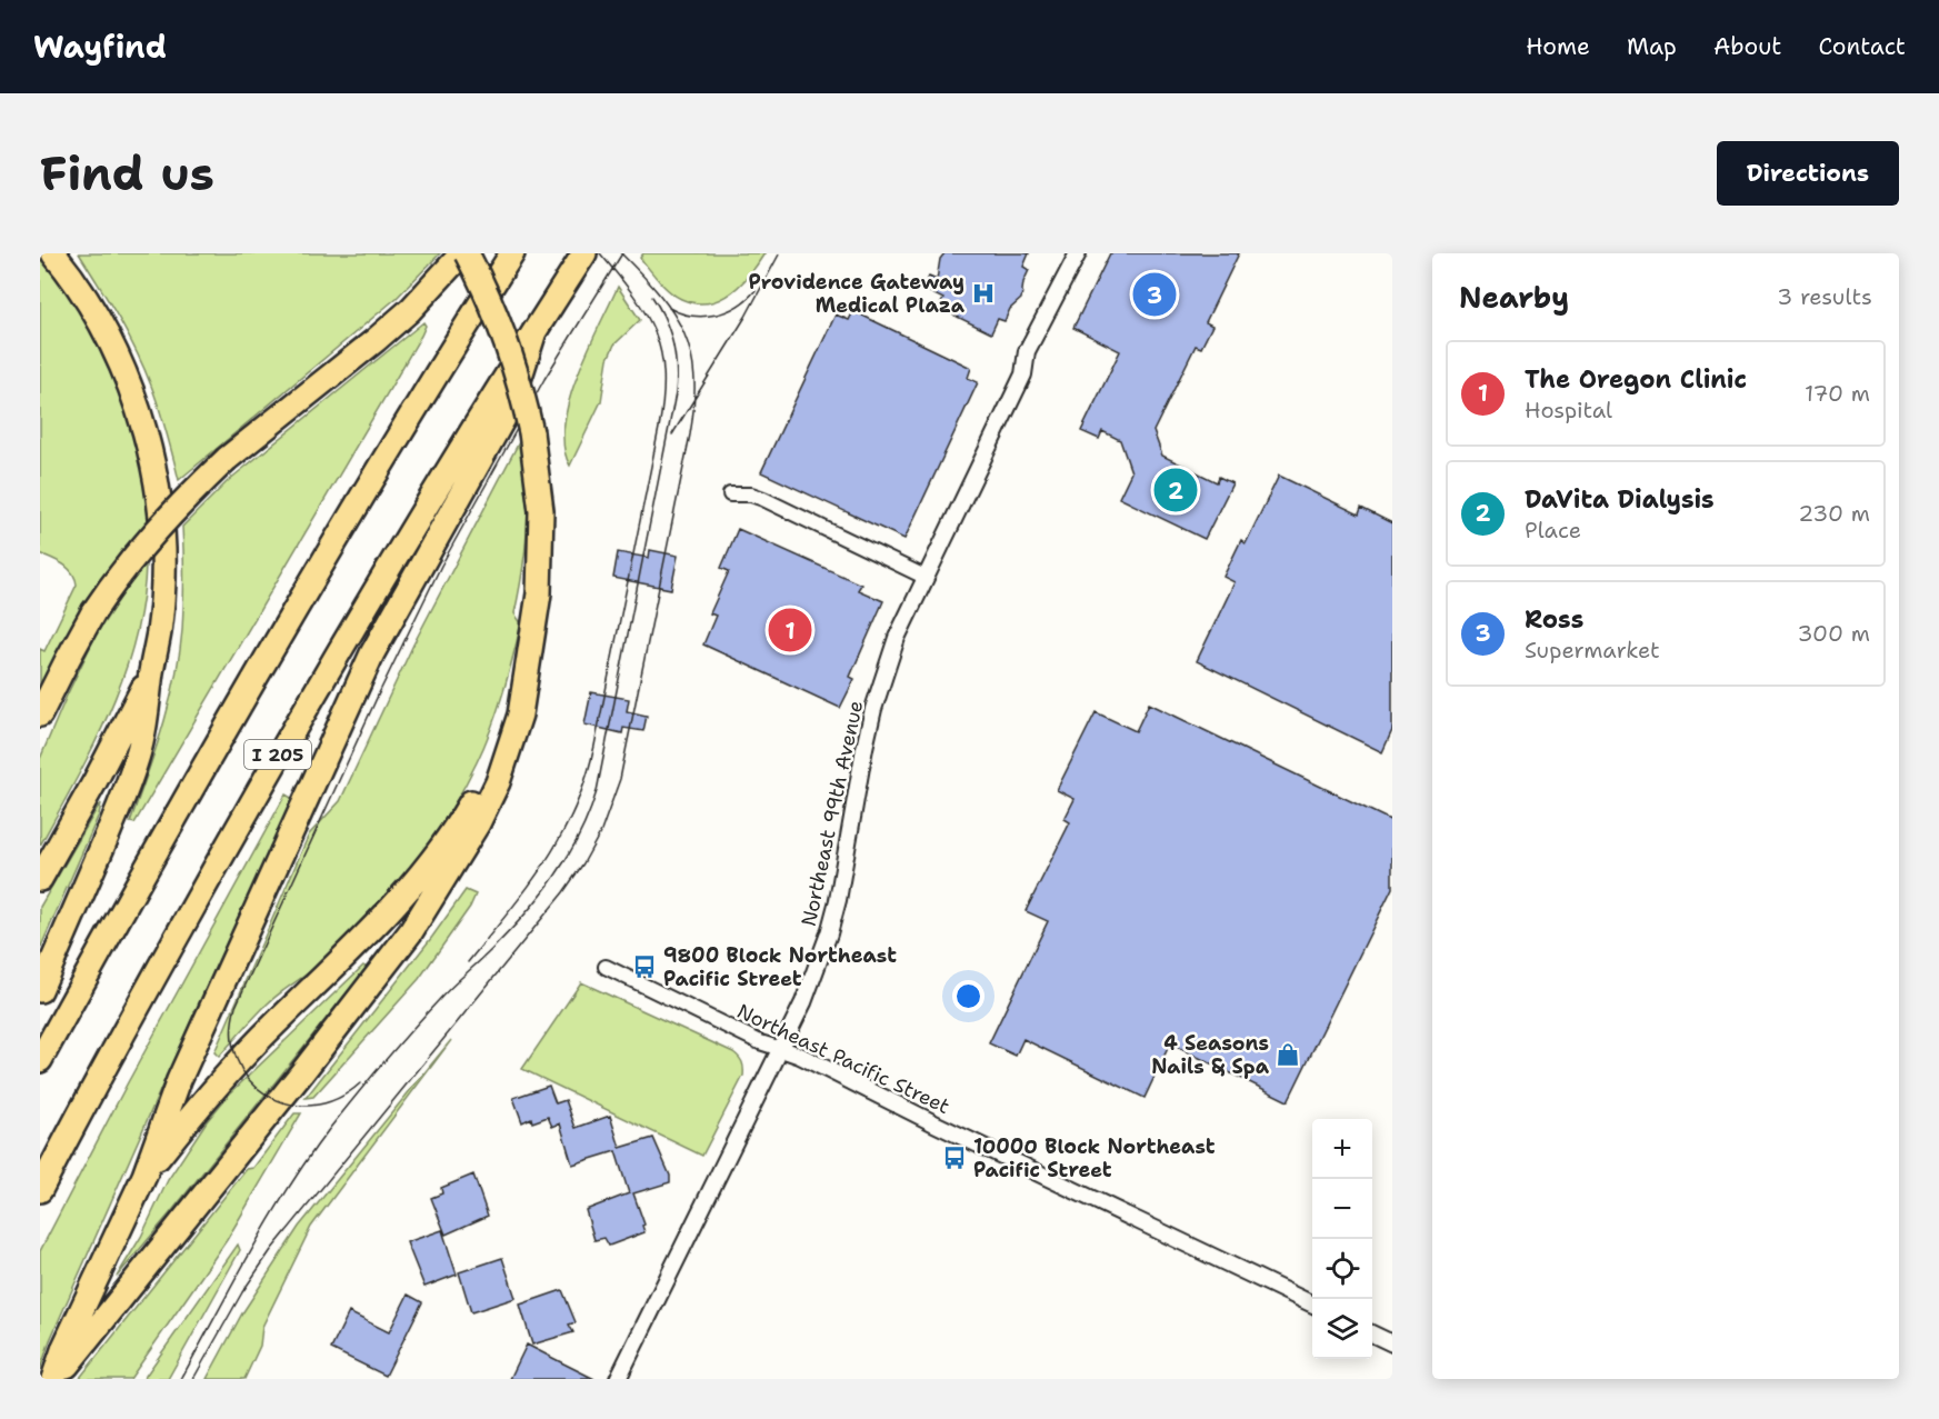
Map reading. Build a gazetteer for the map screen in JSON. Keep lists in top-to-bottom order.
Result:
{
  "streets": {
    "highway": ["I 205"],
    "street": ["Northeast 99th Avenue", "Northeast Pacific Street"]
  },
  "crossings": [
    ["Northeast 99th Avenue", "Northeast Pacific Street"]
  ],
  "places": {
    "hospital": ["Providence Gateway Medical Plaza"],
    "bus stop": ["9800 Block Northeast Pacific Street", "10000 Block Northeast Pacific Street"],
    "shop": ["4 Seasons Nails & Spa"]
  },
  "page": {
    "header": "Wayfind",
    "nav": [
      "Home",
      "Map",
      "About",
      "Contact"
    ],
    "buttons": "Directions",
    "title": "Find us",
    "heading": ["Nearby", "3 results"],
    "pins": ["3", "2", "1"],
    "list": [
      {
        "mark": "1",
        "name": "The Oregon Clinic",
        "note": "Hospital",
        "value": "170 m"
      },
      {
        "mark": "2",
        "name": "DaVita Dialysis",
        "note": "Place",
        "value": "230 m"
      },
      {
        "mark": "3",
        "name": "Ross",
        "note": "Supermarket",
        "value": "300 m"
      }
    ],
    "map_buttons": ["+", "−"]
  }
}
